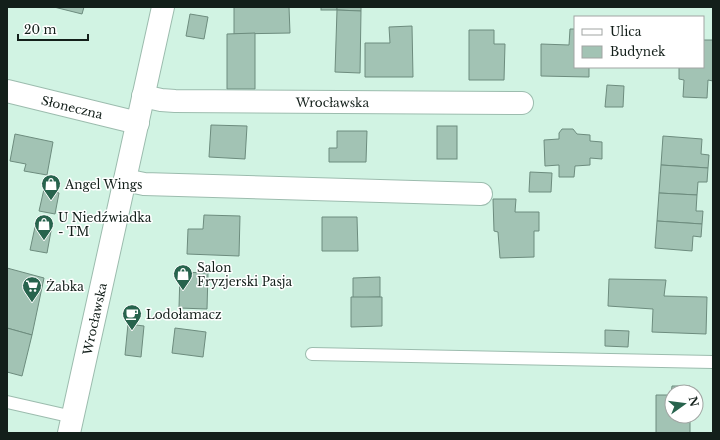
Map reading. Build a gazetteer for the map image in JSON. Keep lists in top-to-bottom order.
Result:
{
  "streets": {
    "street": ["Wrocławska", "Słoneczna"]
  },
  "crossings": [
    ["Wrocławska", "Słoneczna"]
  ],
  "places": {
    "shop": ["Angel Wings", "U Niedźwiadka - TM", "Salon Fryzjerski Pasja"],
    "supermarket": ["Żabka"],
    "cafe": ["Lodołamacz"]
  },
  "legend": ["Ulica", "Budynek"],
  "scale_bar": "20 m",
  "north": "right"
}
